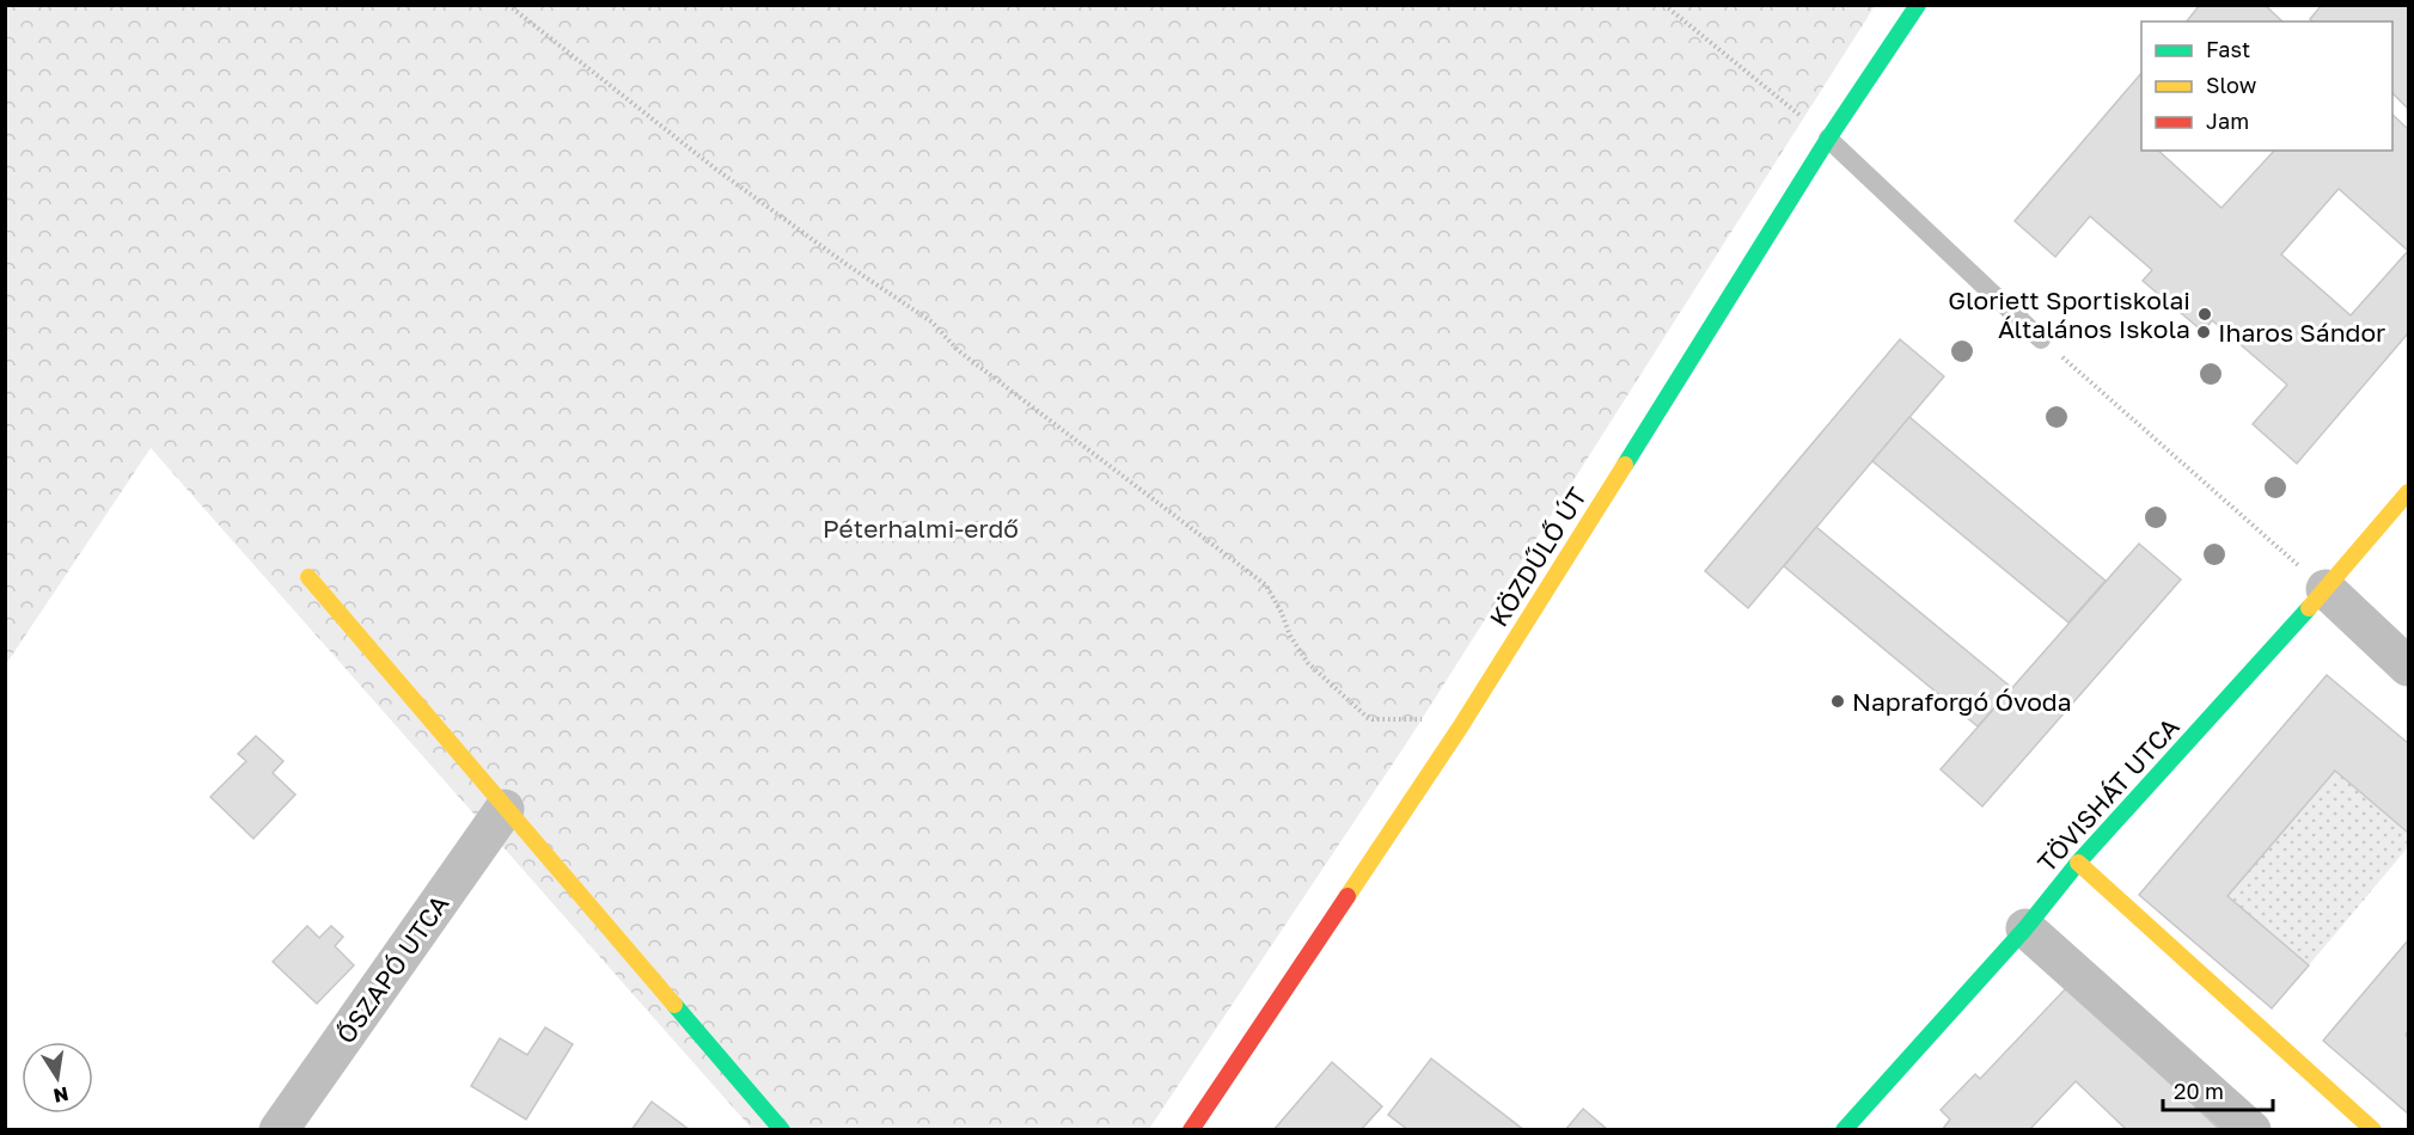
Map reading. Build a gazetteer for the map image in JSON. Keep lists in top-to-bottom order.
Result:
{
  "streets": {
    "street": ["KÖZDŰLŐ ÚT", "TÖVISHÁT UTCA", "ŐSZAPÓ UTCA"]
  },
  "parks": ["Péterhalmi-erdő"],
  "places": ["Gloriett Sportiskolai Általános Iskola", "Iharos Sándor", "Napraforgó Óvoda"],
  "legend": ["Fast", "Slow", "Jam"],
  "scale_bar": "20 m",
  "north": "bottom"
}
